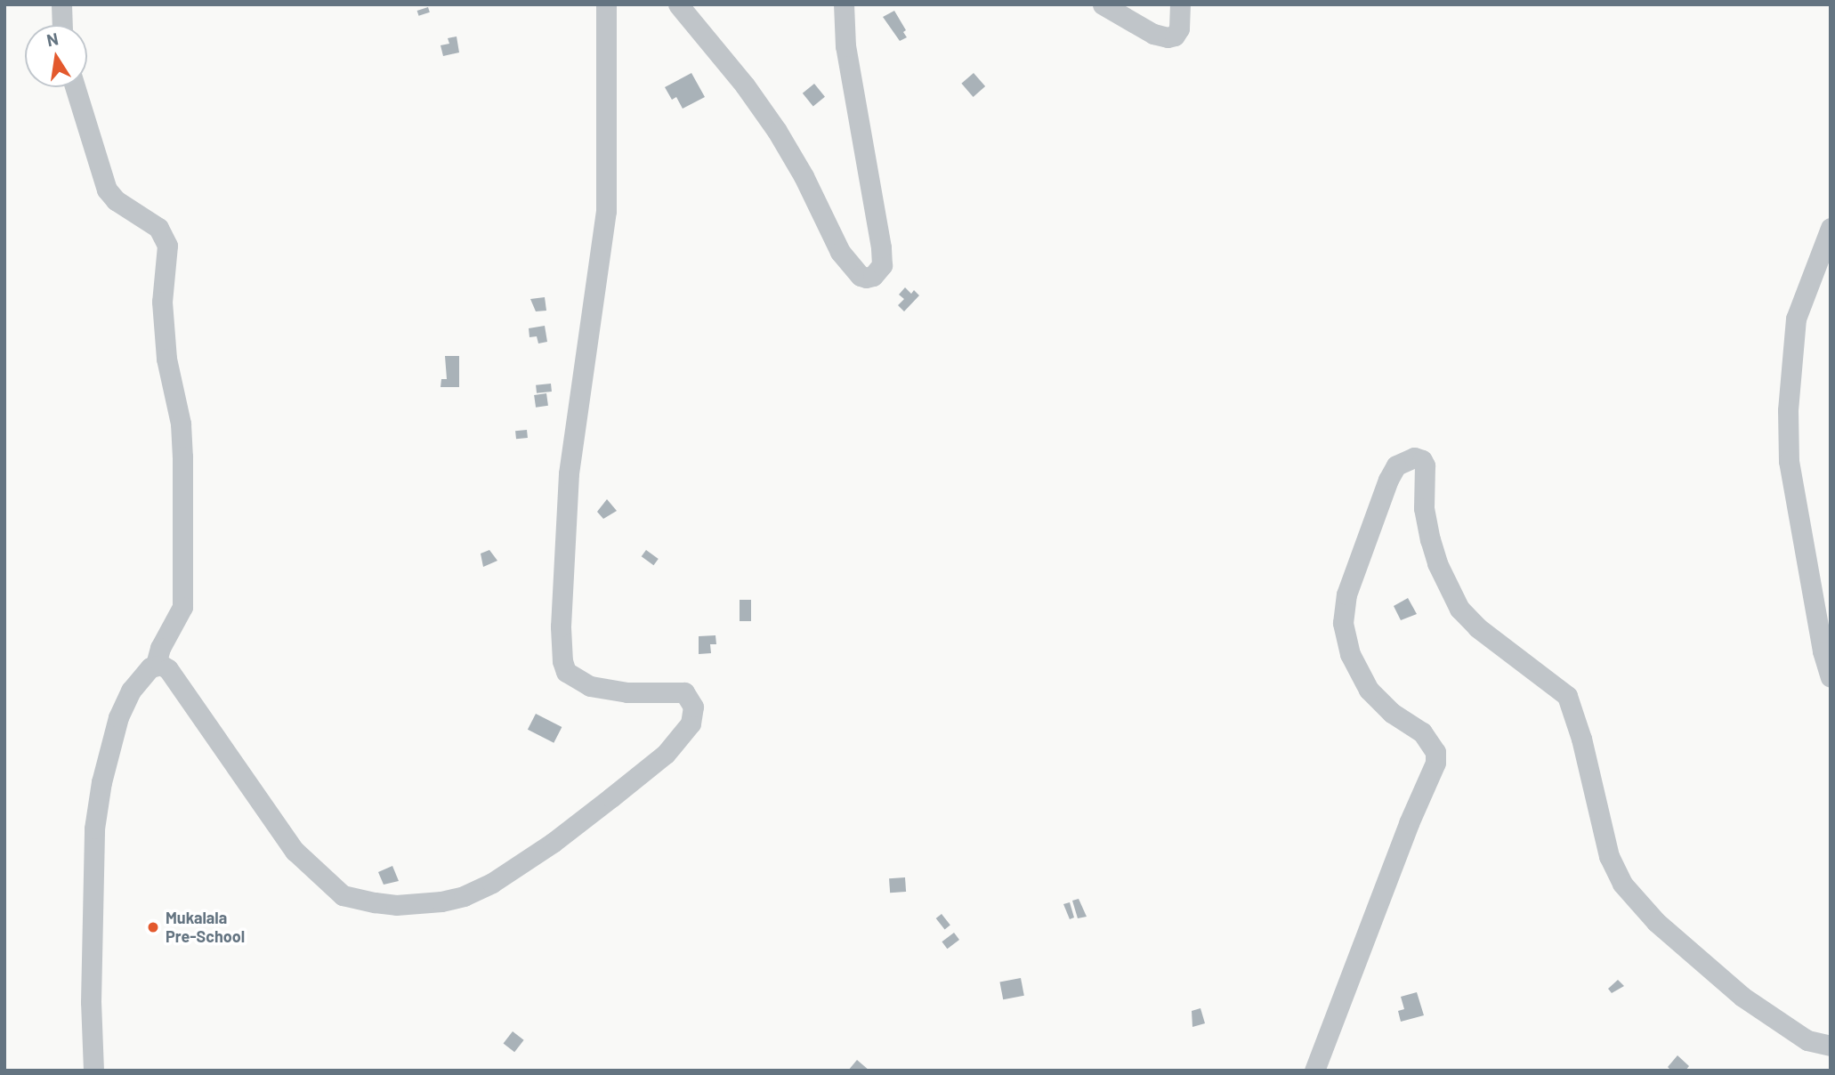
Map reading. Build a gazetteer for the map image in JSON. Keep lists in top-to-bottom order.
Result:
{
  "places": ["Mukalala Pre-School"],
  "north": "top"
}
